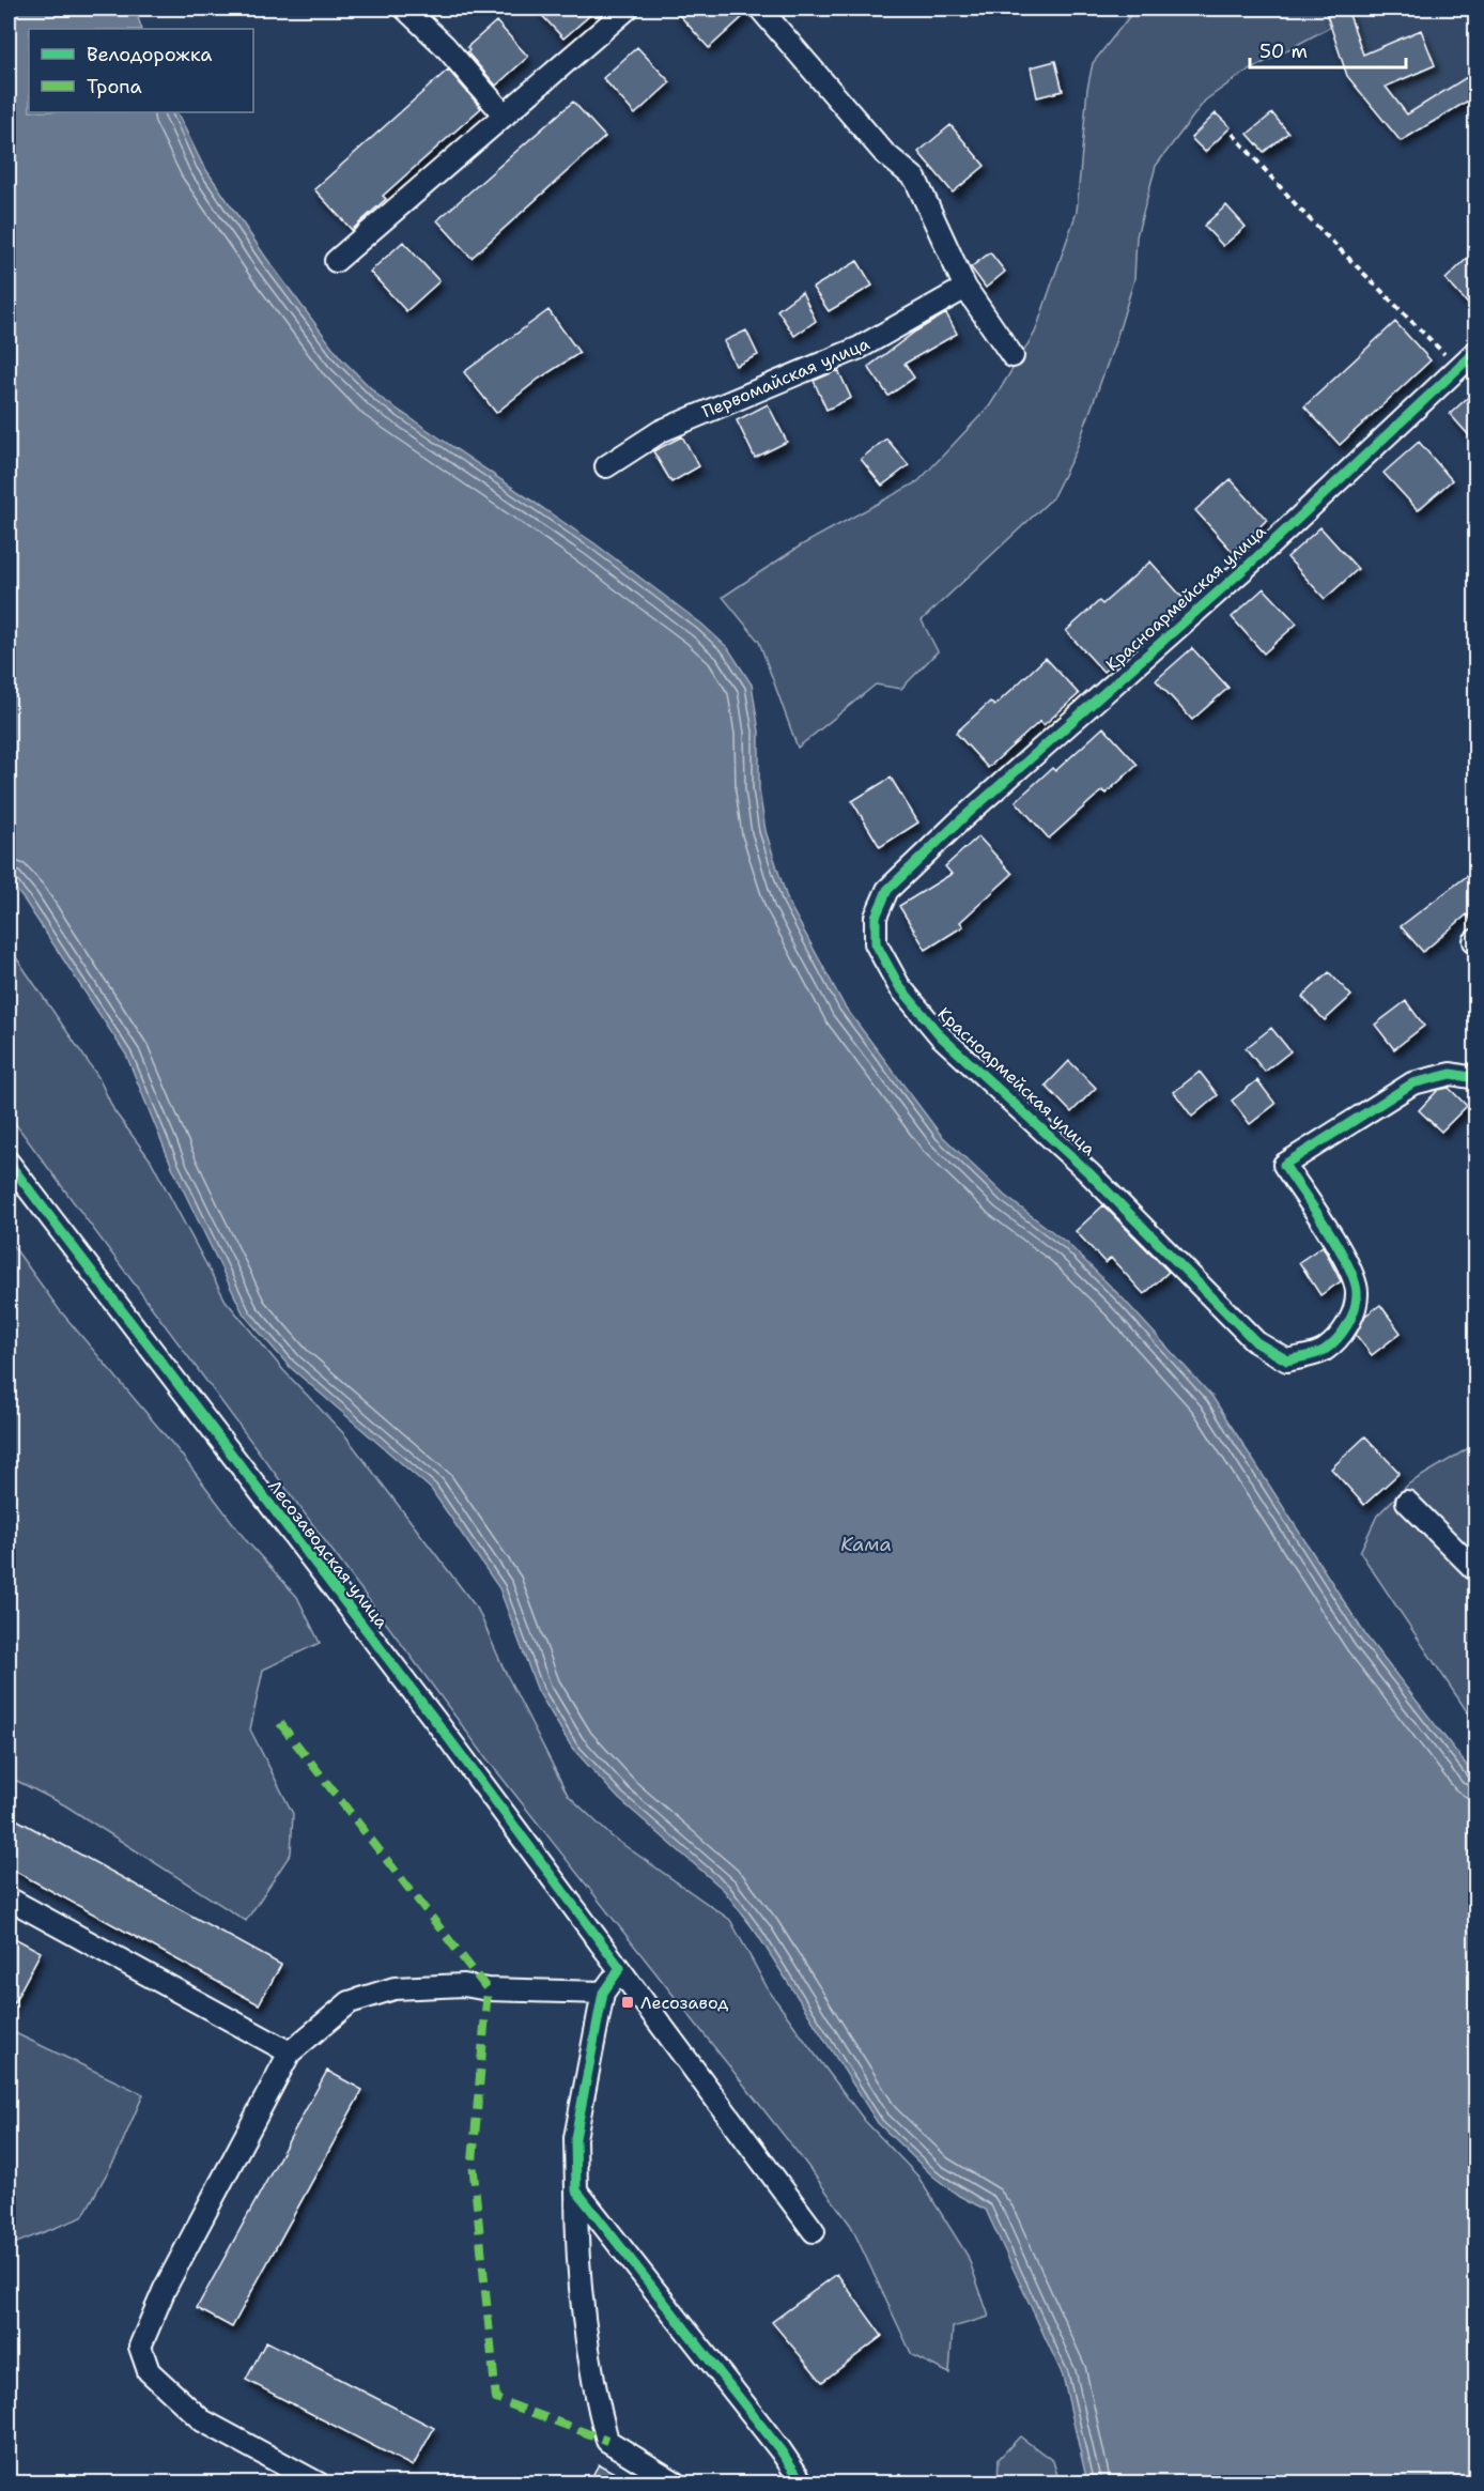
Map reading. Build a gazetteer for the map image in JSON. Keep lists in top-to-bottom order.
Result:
{
  "streets": {
    "street": ["Первомайская улица", "Красноармейская улица", "Лесозаводская улица"]
  },
  "water": ["Кама"],
  "places": {
    "transit": ["Лесозавод"]
  },
  "legend": ["Велодорожка", "Тропа"],
  "scale_bar": "50 m"
}
